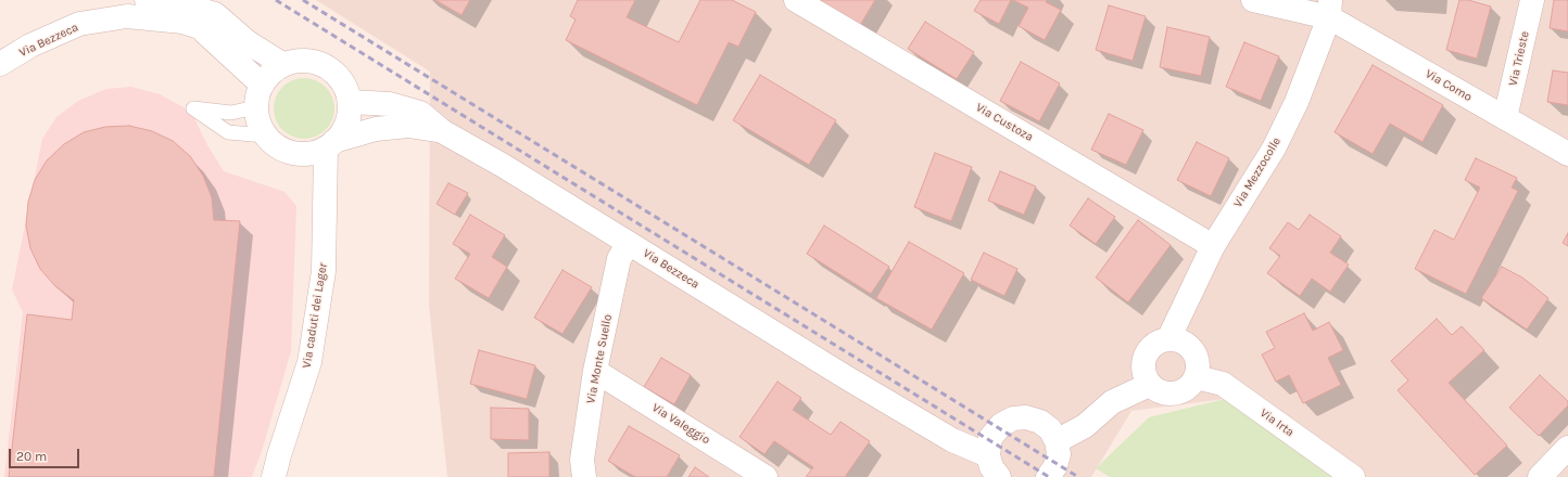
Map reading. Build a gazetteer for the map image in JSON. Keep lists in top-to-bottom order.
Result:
{
  "streets": {
    "street": [
      "Via Bezzeca",
      "Via Trieste",
      "Via Como",
      "Via Custoza",
      "Via Mezzocolle",
      "Via caduti dei Lager",
      "Via Monte Suello",
      "Via Irta",
      "Via Valeggio"
    ]
  },
  "crossings": [
    ["Via Bezzeca", "Via caduti dei Lager"],
    ["Via Bezzeca", "Via Monte Suello"],
    ["Via Trieste", "Via Como"],
    ["Via Como", "Via Mezzocolle"],
    ["Via Custoza", "Via Mezzocolle"],
    ["Via Mezzocolle", "Via Irta"],
    ["Via Monte Suello", "Via Valeggio"]
  ],
  "scale_bar": "20 m"
}
